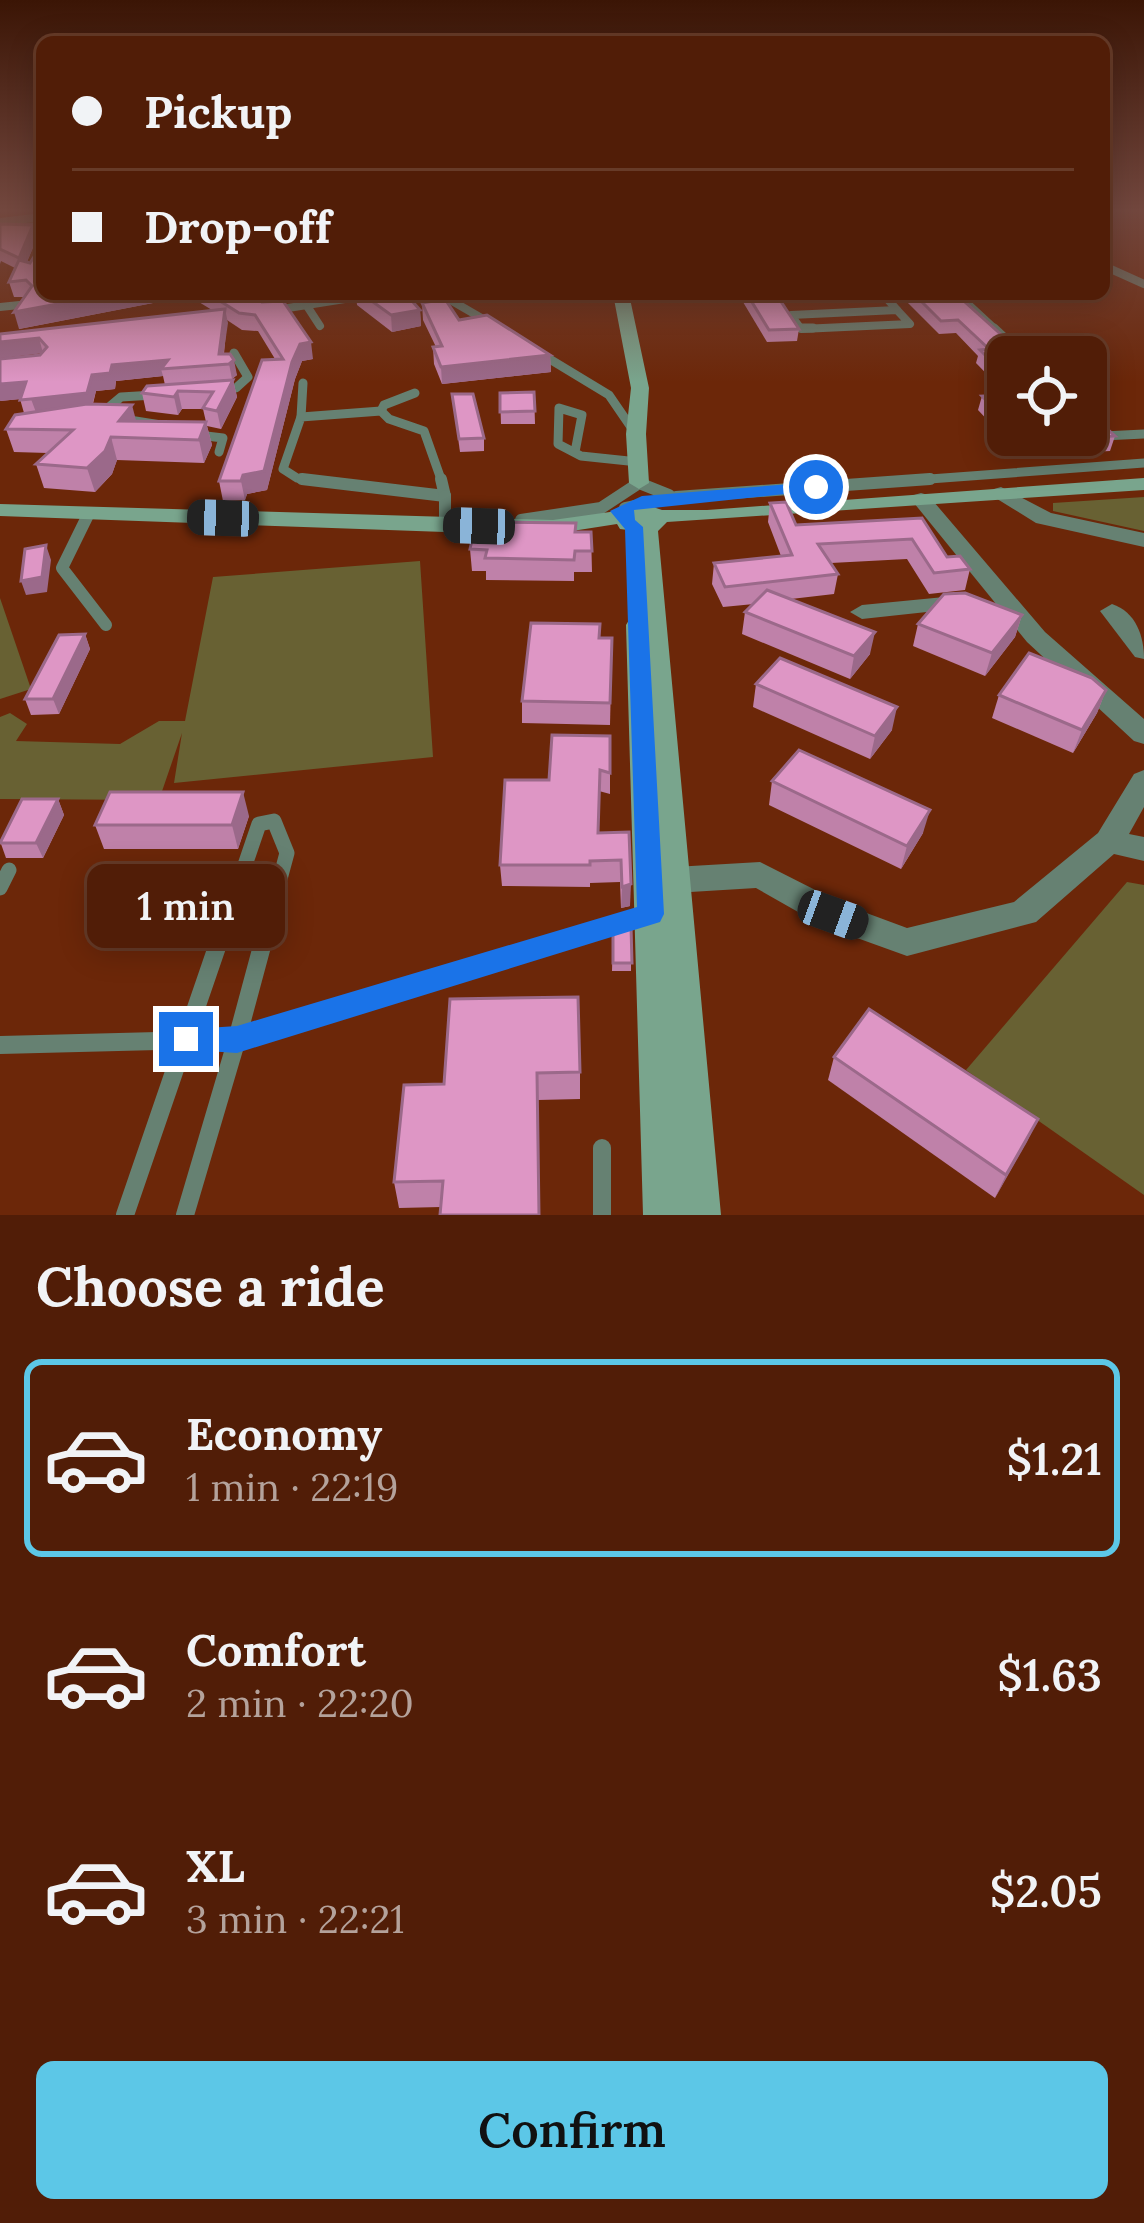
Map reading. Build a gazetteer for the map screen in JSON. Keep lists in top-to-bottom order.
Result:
{
  "page": {
    "banner": ["Pickup", "Drop-off"],
    "bubble": "1 min",
    "heading": "Choose a ride",
    "list": [
      {
        "name": "Economy",
        "note": "1 min · 22:19",
        "value": "$1.21"
      },
      {
        "name": "Comfort",
        "note": "2 min · 22:20",
        "value": "$1.63"
      },
      {
        "name": "XL",
        "note": "3 min · 22:21",
        "value": "$2.05"
      }
    ],
    "buttons": "Confirm"
  }
}
